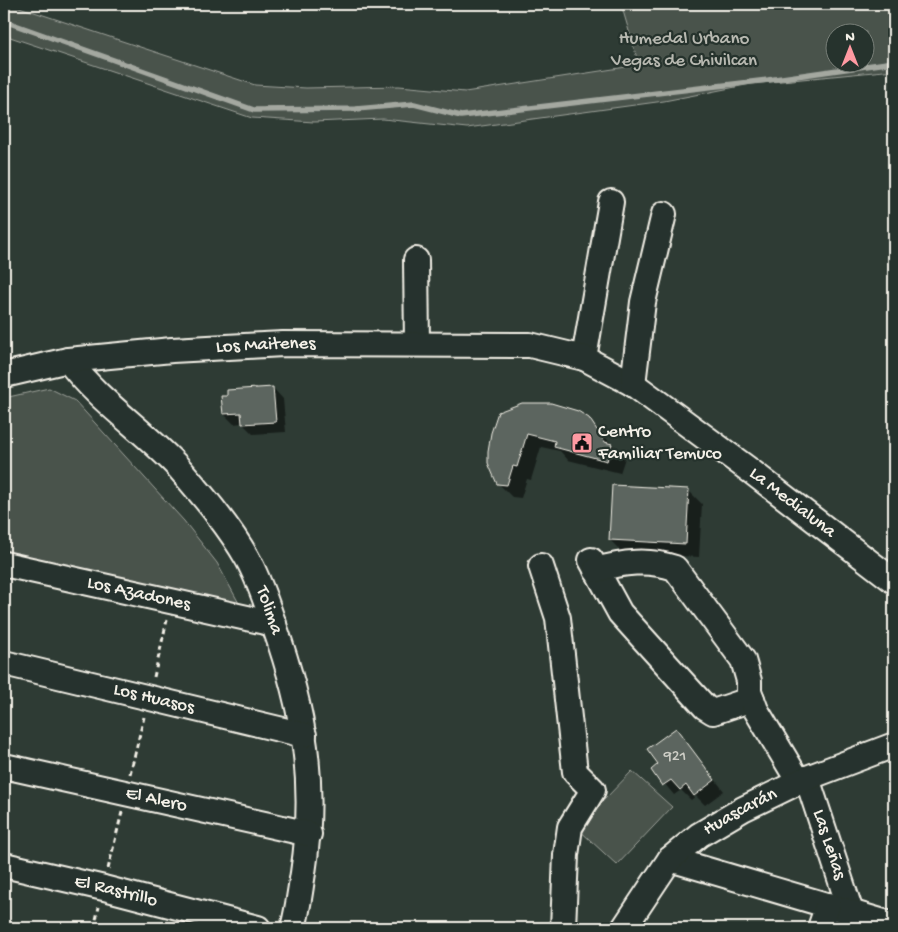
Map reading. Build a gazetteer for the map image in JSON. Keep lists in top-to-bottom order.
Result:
{
  "streets": {
    "street": [
      "Los Maitenes",
      "La Medialuna",
      "Los Azadones",
      "Tolima",
      "Los Huasos",
      "El Alero",
      "Huascarán",
      "Las Leñas",
      "El Rastrillo"
    ]
  },
  "crossings": [
    ["Los Maitenes", "La Medialuna"],
    ["Los Maitenes", "Tolima"],
    ["Los Azadones", "Tolima"],
    ["Tolima", "Los Huasos"],
    ["Tolima", "El Alero"],
    ["Huascarán", "Las Leñas"]
  ],
  "parks": ["Humedal Urbano Vegas de Chivilcan"],
  "places": {
    "public building": ["Centro Familiar Temuco"]
  },
  "house_numbers": ["921"],
  "north": "top"
}
